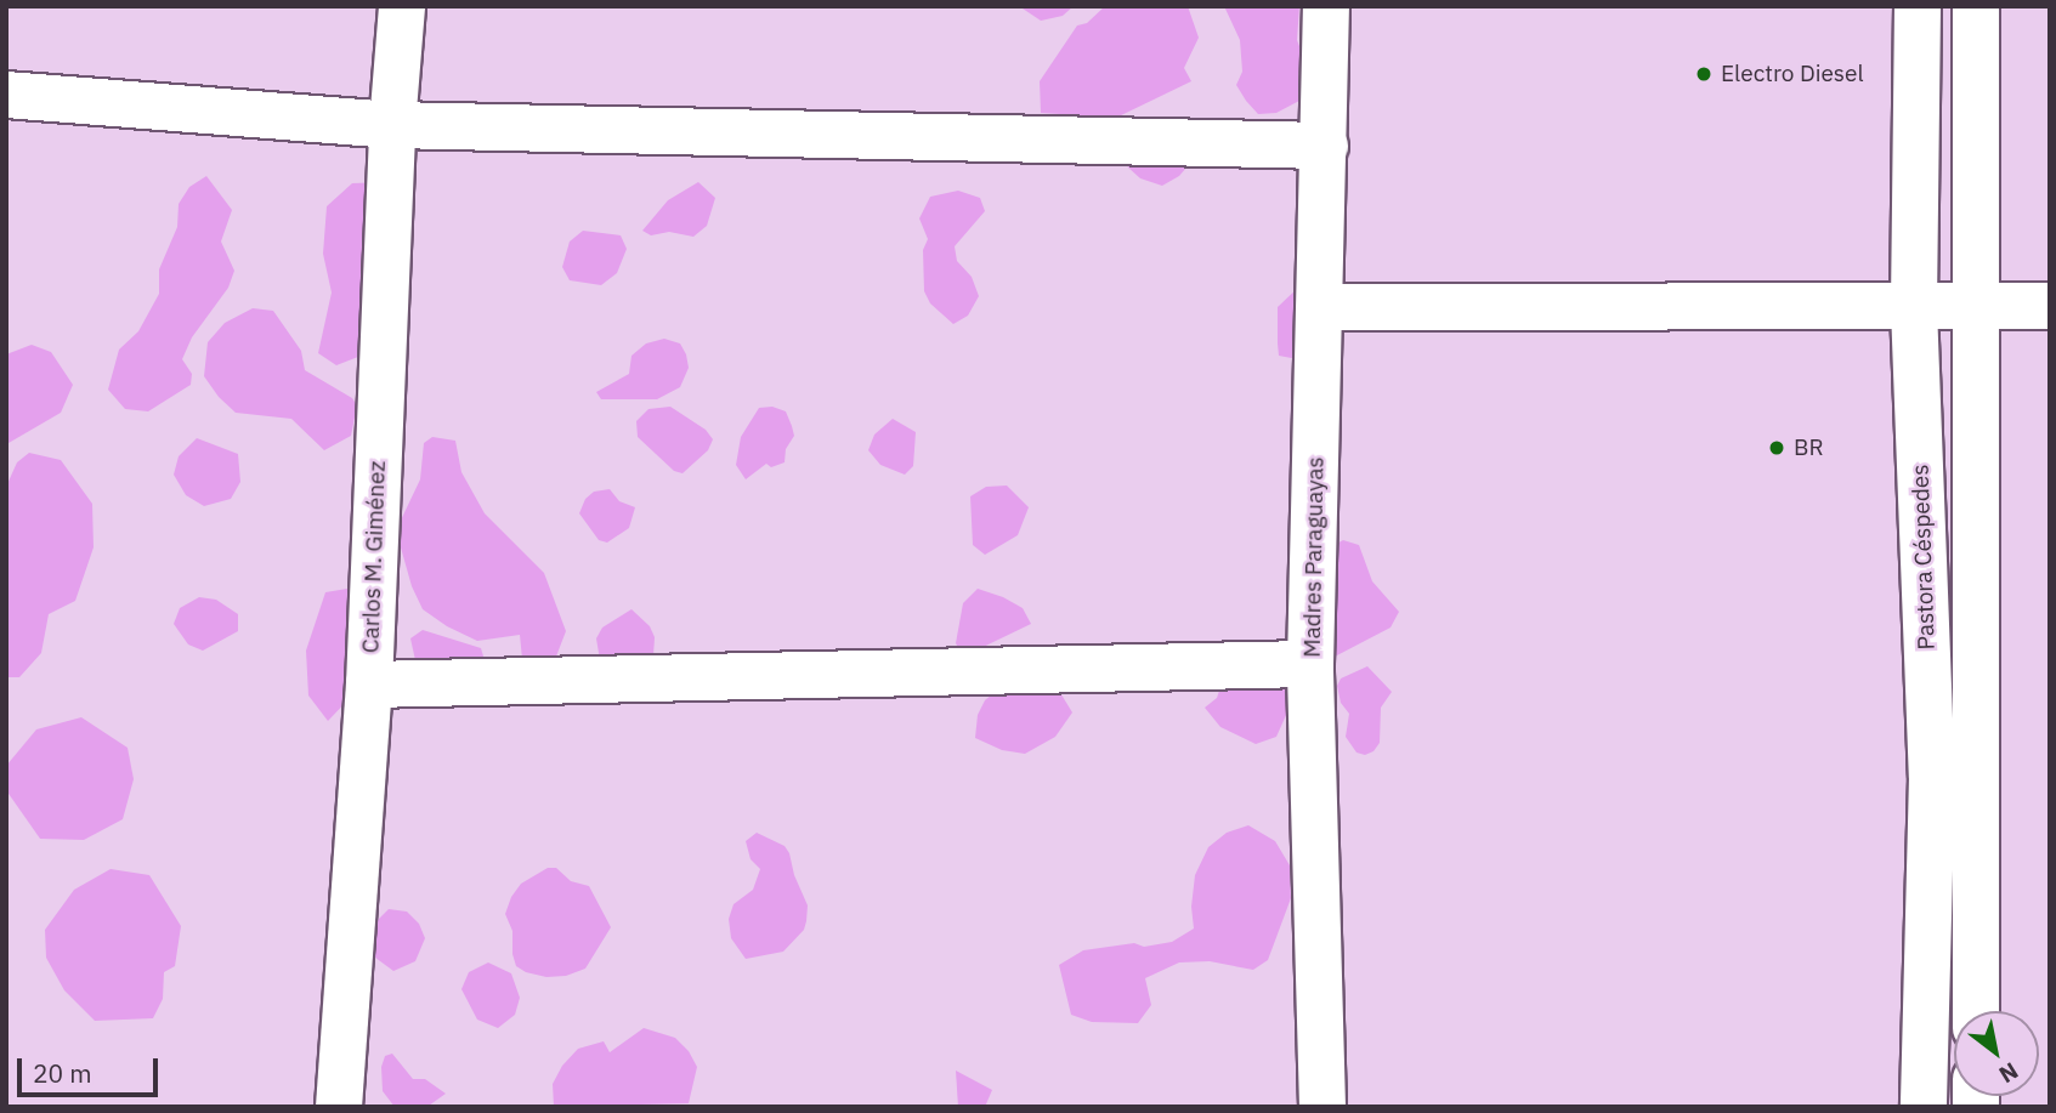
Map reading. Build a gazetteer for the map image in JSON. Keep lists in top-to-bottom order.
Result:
{
  "streets": {
    "street": ["Carlos M. Giménez", "Madres Paraguayas", "Pastora Céspedes"]
  },
  "places": ["Electro Diesel", "BR"],
  "scale_bar": "20 m",
  "north": "bottom right"
}
